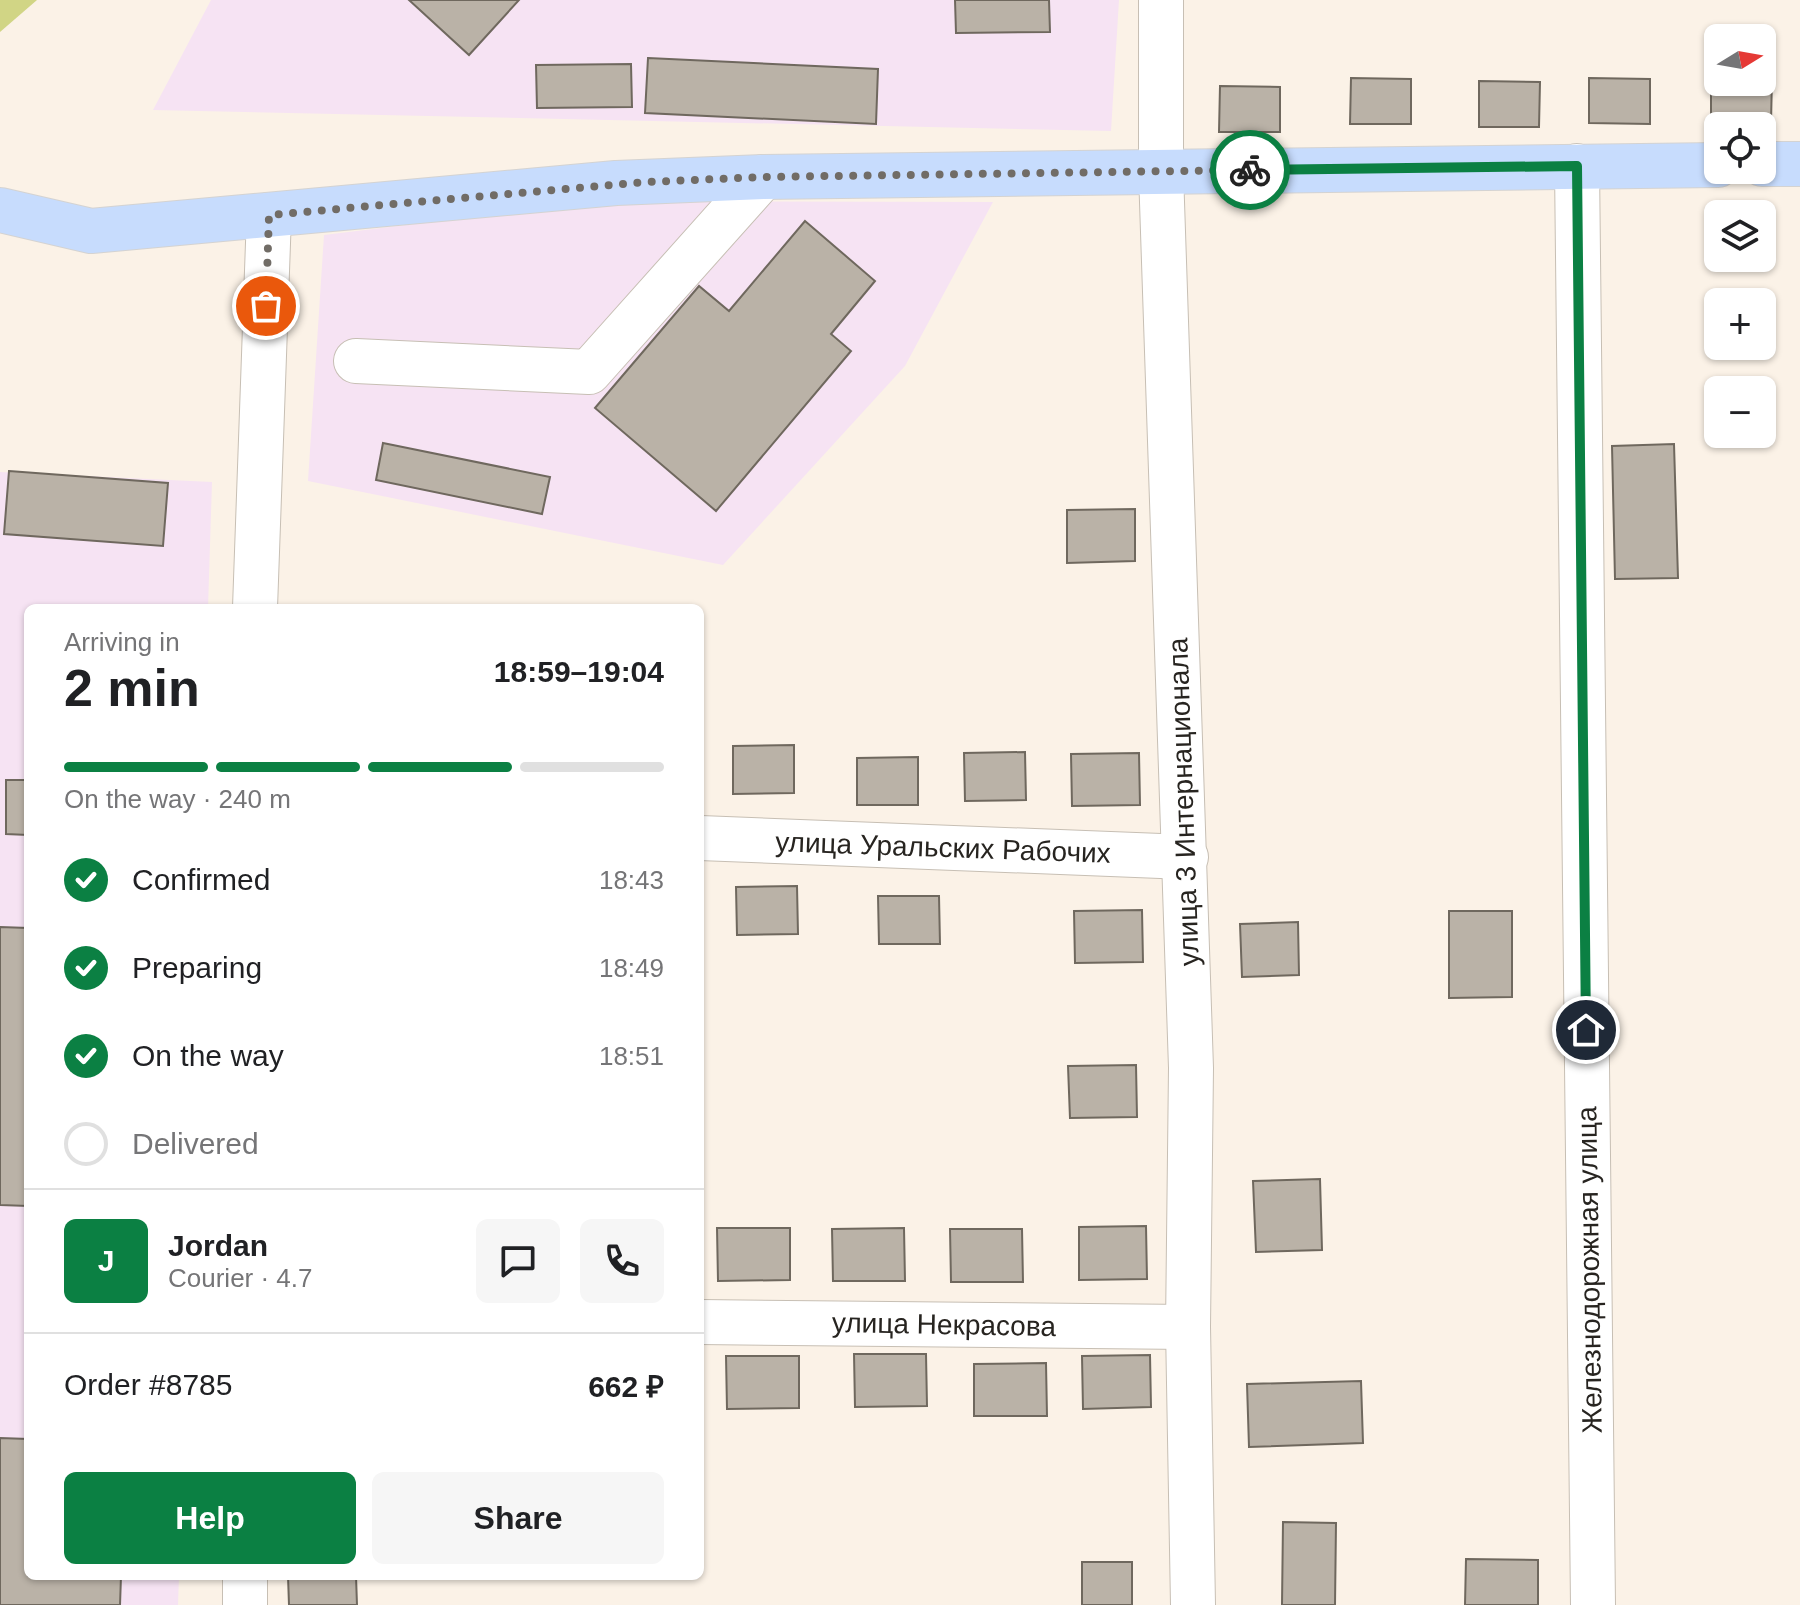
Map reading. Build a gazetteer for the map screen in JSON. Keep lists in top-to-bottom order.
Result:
{
  "streets": {
    "street": [
      "улица 3 Интернационала",
      "улица Уральских Рабочих",
      "Железнодорожная улица",
      "улица Некрасова"
    ]
  },
  "crossings": [
    ["улица 3 Интернационала", "улица Уральских Рабочих"],
    ["улица 3 Интернационала", "улица Некрасова"]
  ],
  "north": "right",
  "page": {
    "map_buttons": ["+", "−"],
    "heading": ["2 min", "Arriving in", "18:59–19:04"],
    "panel": [
      "Jordan",
      "Courier · 4.7",
      "Order #8785",
      "662 ₽"
    ],
    "bar": "On the way · 240 m",
    "list": [
      ["Confirmed", "18:43"],
      ["Preparing", "18:49"],
      ["On the way", "18:51"],
      "Delivered"
    ],
    "round": "J",
    "buttons": ["Help", "Share"]
  }
}
